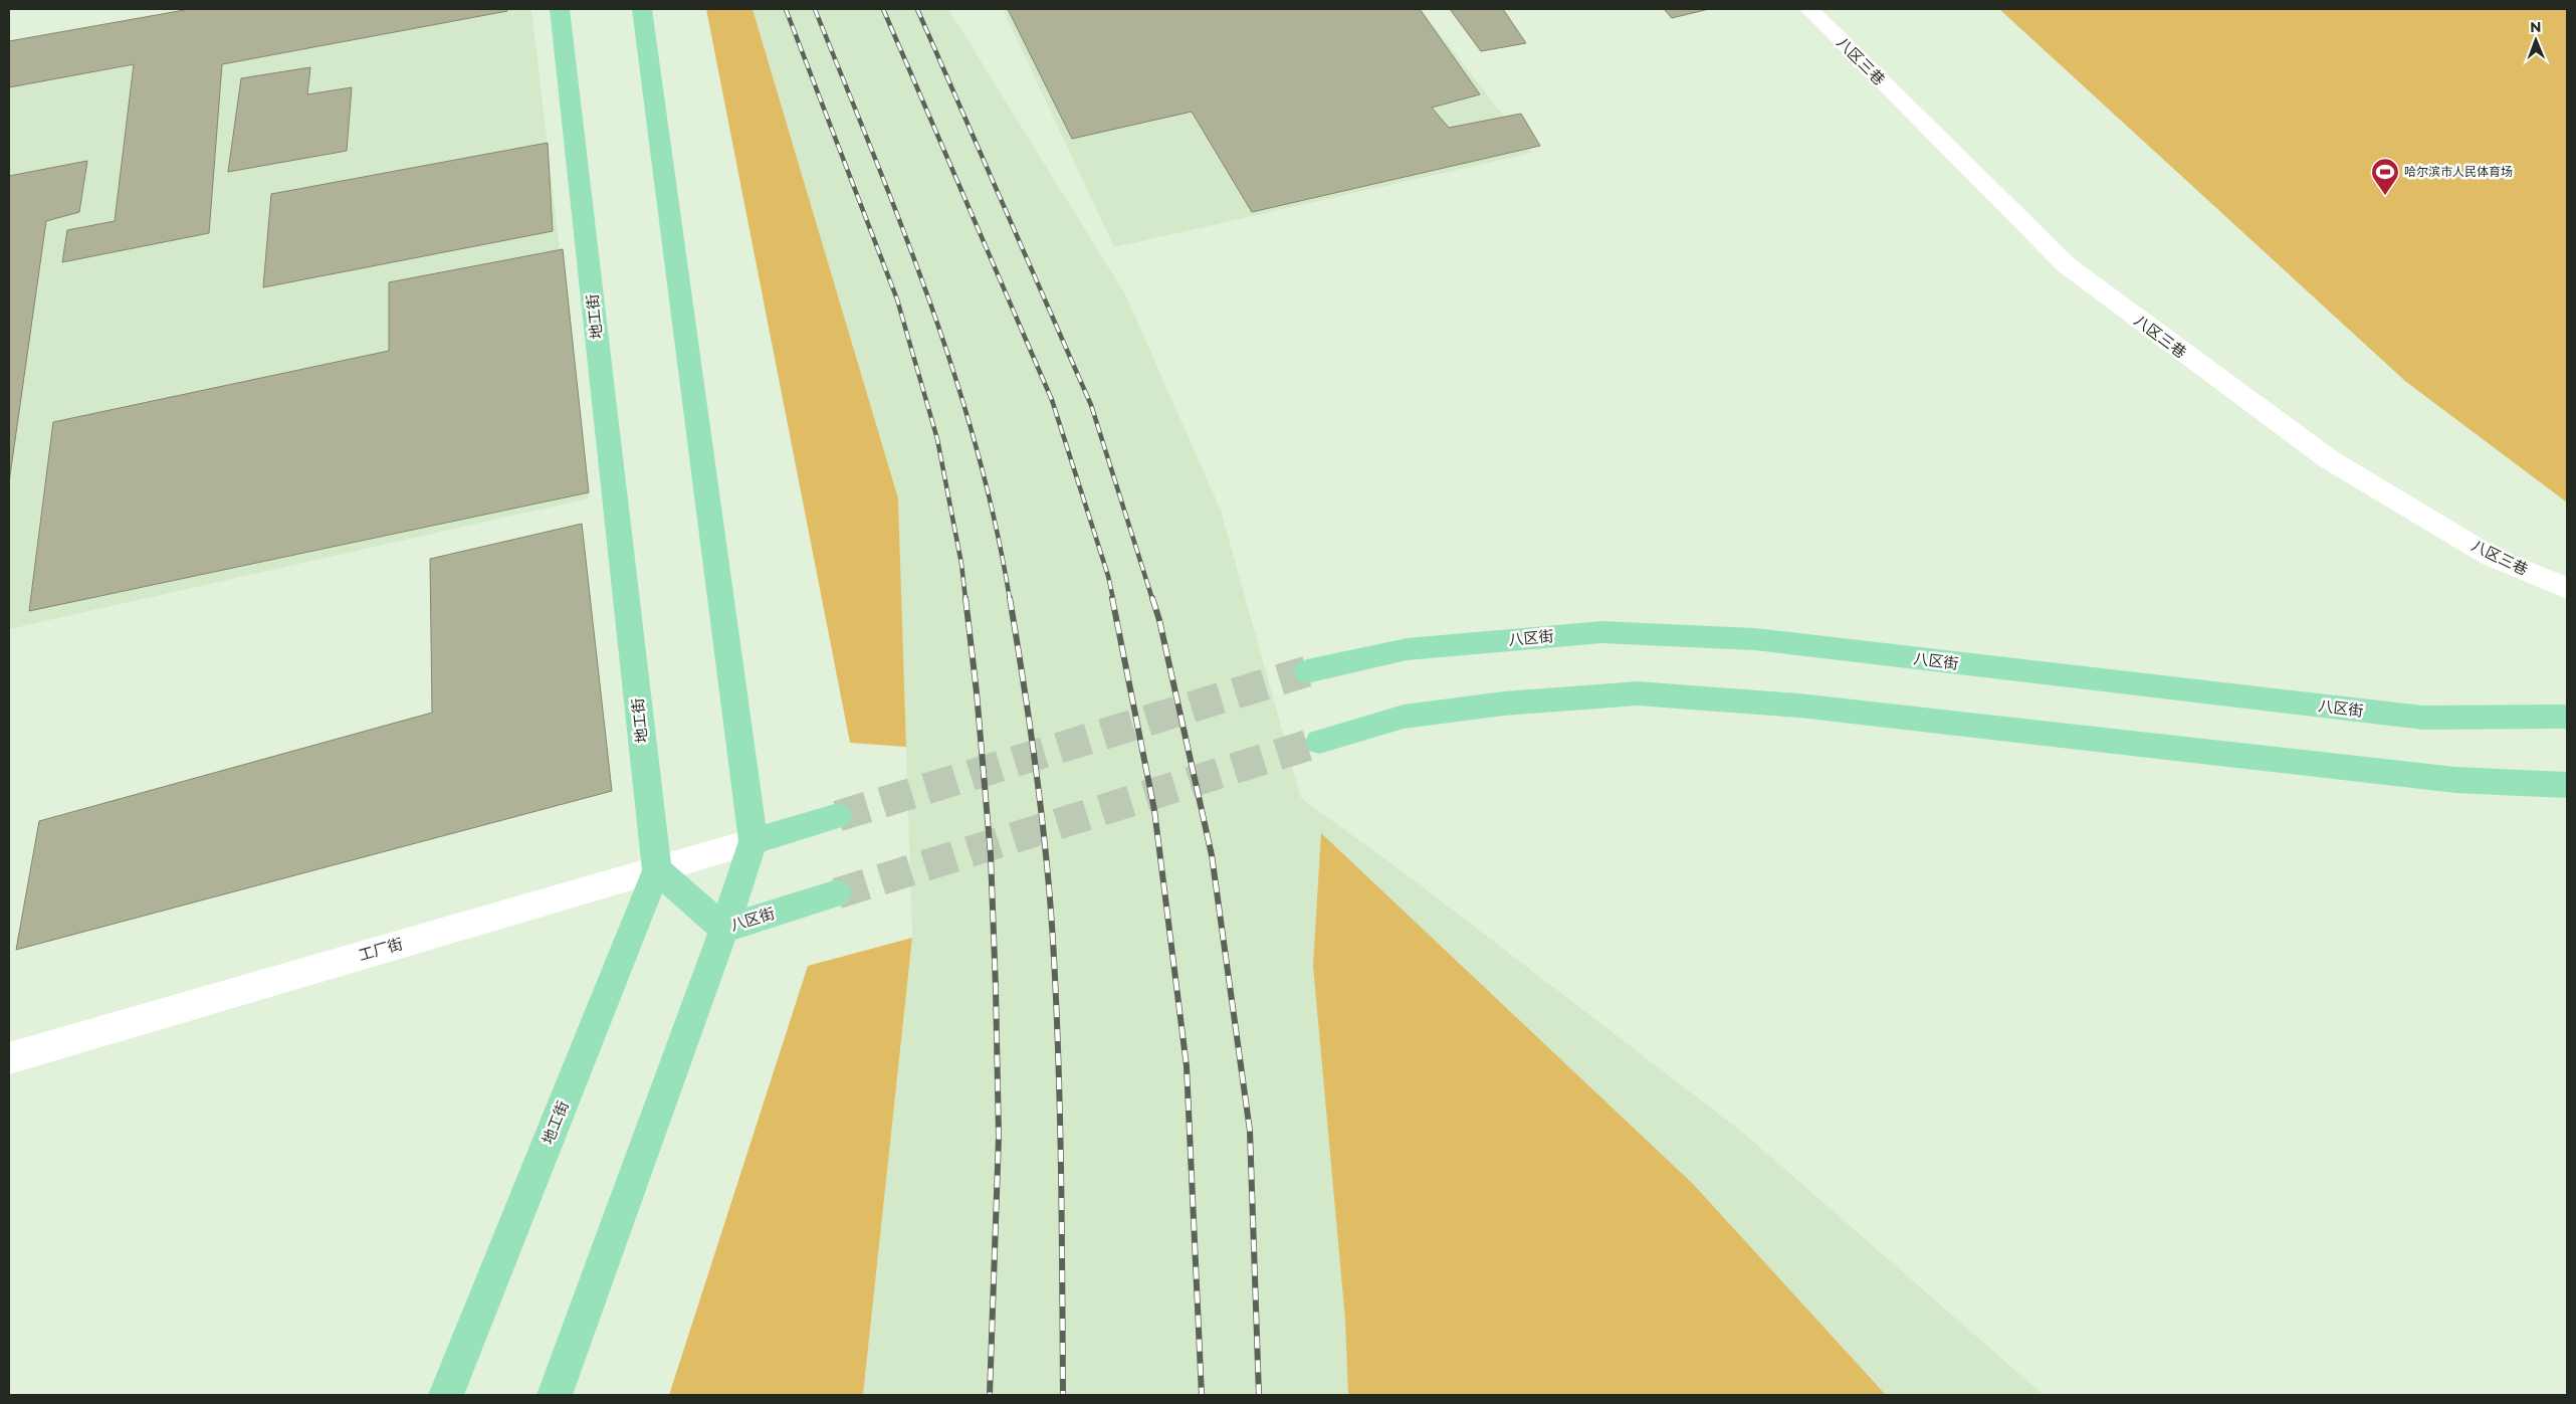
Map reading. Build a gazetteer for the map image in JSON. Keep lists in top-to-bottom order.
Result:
{
  "streets": {
    "main road": ["地工街", "八区街"],
    "street": ["八区三巷", "工厂街"]
  },
  "crossings": [
    ["地工街", "八区街"],
    ["地工街", "工厂街"],
    ["八区街", "工厂街"]
  ],
  "places": {
    "sports": ["哈尔滨市人民体育场"]
  },
  "north": "top"
}
